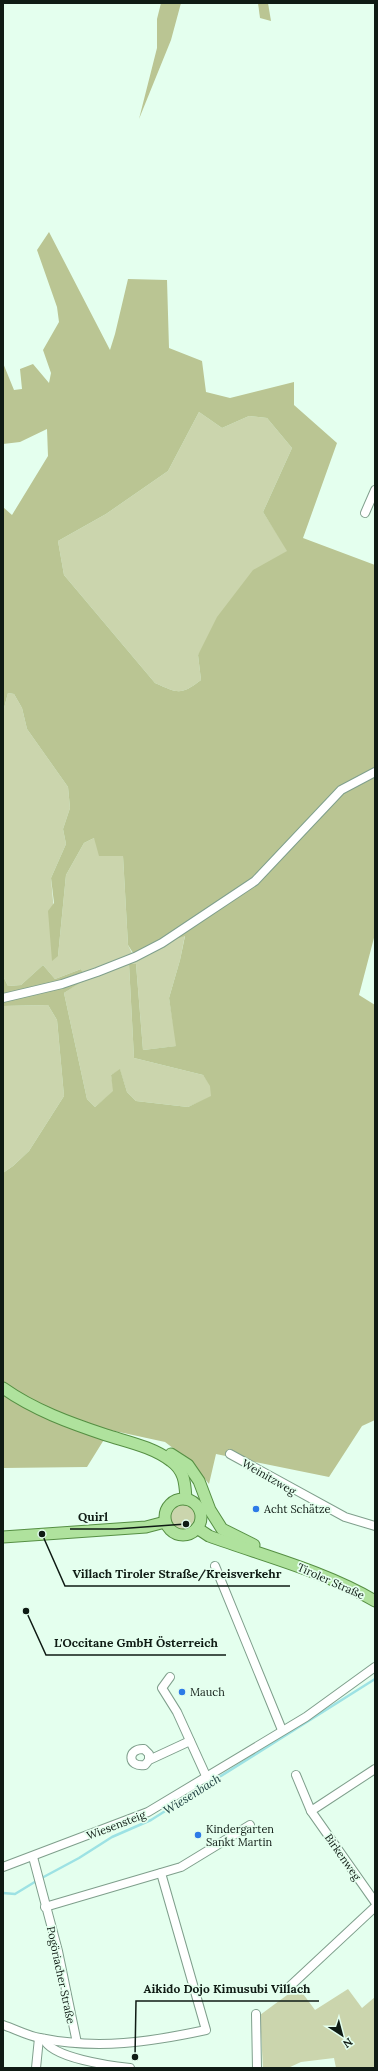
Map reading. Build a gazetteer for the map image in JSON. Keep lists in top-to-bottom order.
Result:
{
  "streets": {
    "main road": ["Tiroler Straße"],
    "street": [
      "Weinitzweg",
      "Wiesensteig",
      "Birkenweg",
      "Pogöriacher Straße"
    ]
  },
  "crossings": [
    ["Wiesensteig", "Pogöriacher Straße"]
  ],
  "water": ["Wiesenbach"],
  "places": [
    "Acht Schätze",
    "Quirl",
    "Villach Tiroler Straße/Kreisverkehr",
    "L'Occitane GmbH Österreich",
    "Mauch",
    "Kindergarten Sankt Martin",
    "Aikido Dojo Kimusubi Villach"
  ],
  "north": "bottom right"
}
